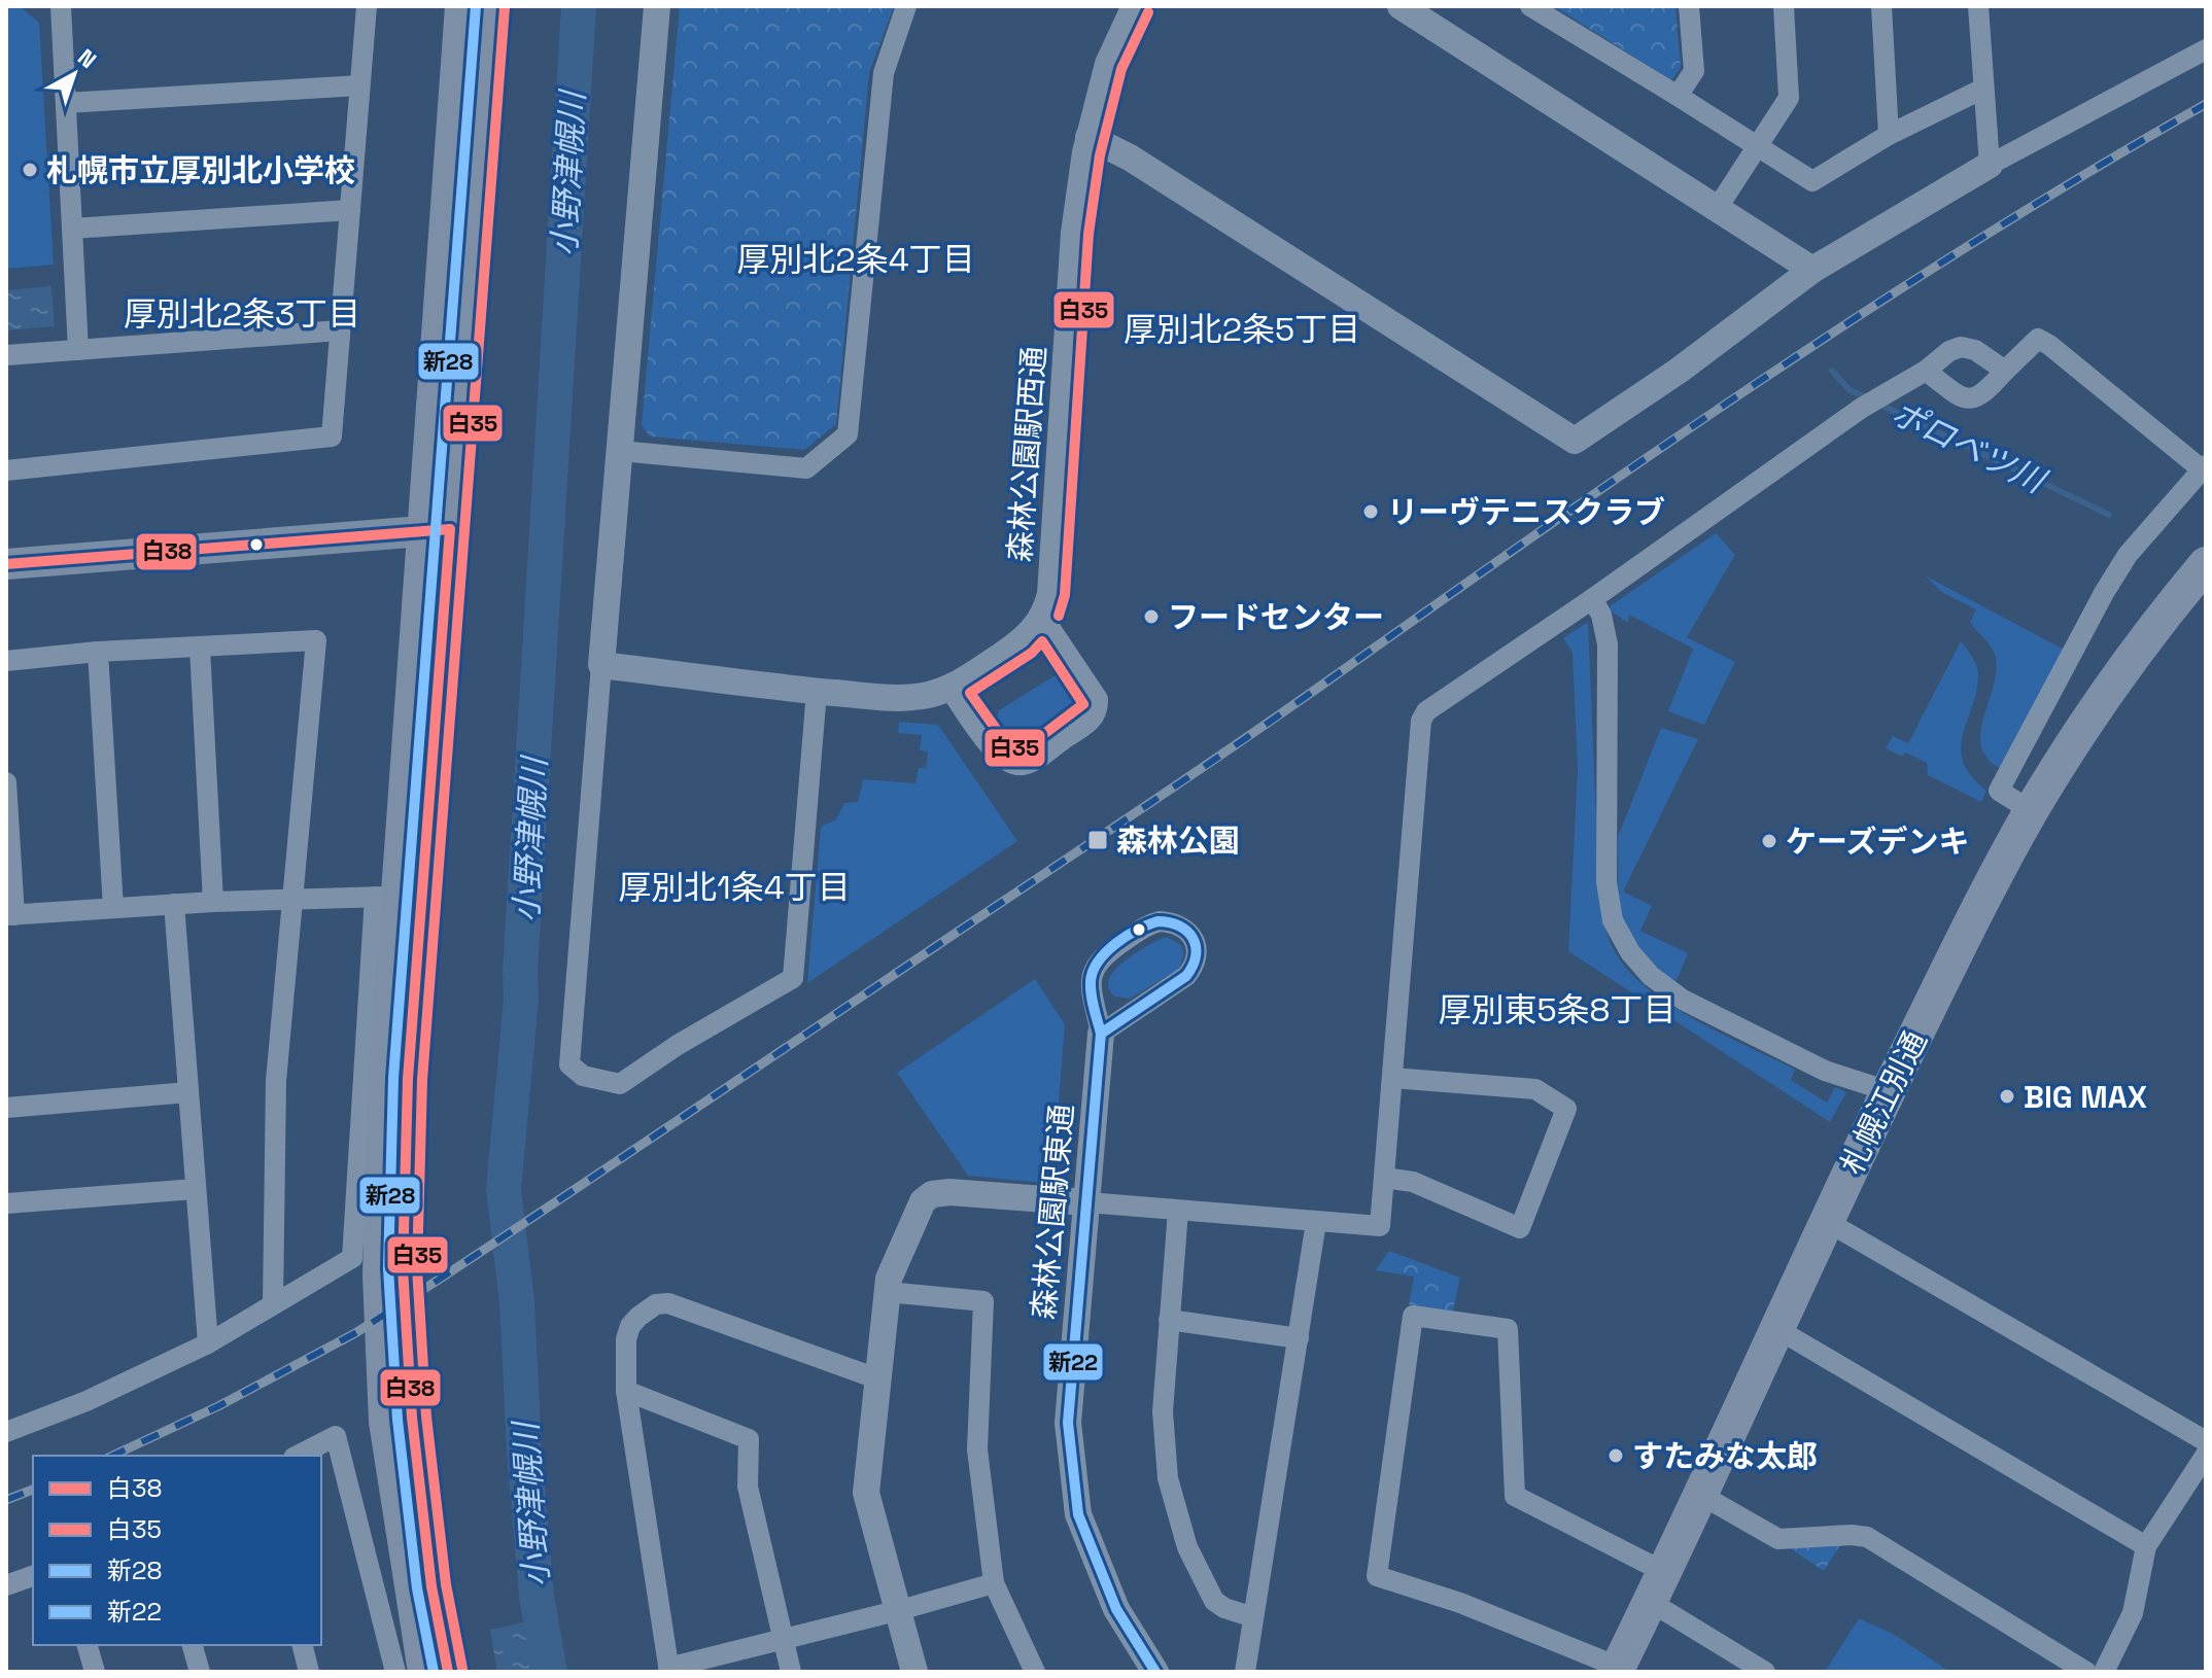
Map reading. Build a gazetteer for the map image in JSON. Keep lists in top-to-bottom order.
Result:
{
  "streets": {
    "highway": ["札幌江別通"],
    "street": ["森林公園駅西通", "森林公園駅東通"]
  },
  "districts": [
    "厚別北2条4丁目",
    "厚別北2条3丁目",
    "厚別北2条5丁目",
    "厚別北1条4丁目",
    "厚別東5条8丁目"
  ],
  "water": ["小野津幌川", "ポロベツ川"],
  "places": {
    "other": [
      "札幌市立厚別北小学校",
      "リーヴテニスクラブ",
      "フードセンター",
      "ケーズデンキ",
      "BIG MAX",
      "すたみな太郎"
    ],
    "transit": ["森林公園"]
  },
  "lines": [
    "transit line 新28",
    "transit line 白35",
    "transit line 白38",
    "transit line 新22"
  ],
  "legend": [
    "白38",
    "白35",
    "新28",
    "新22"
  ],
  "north": "top right"
}
